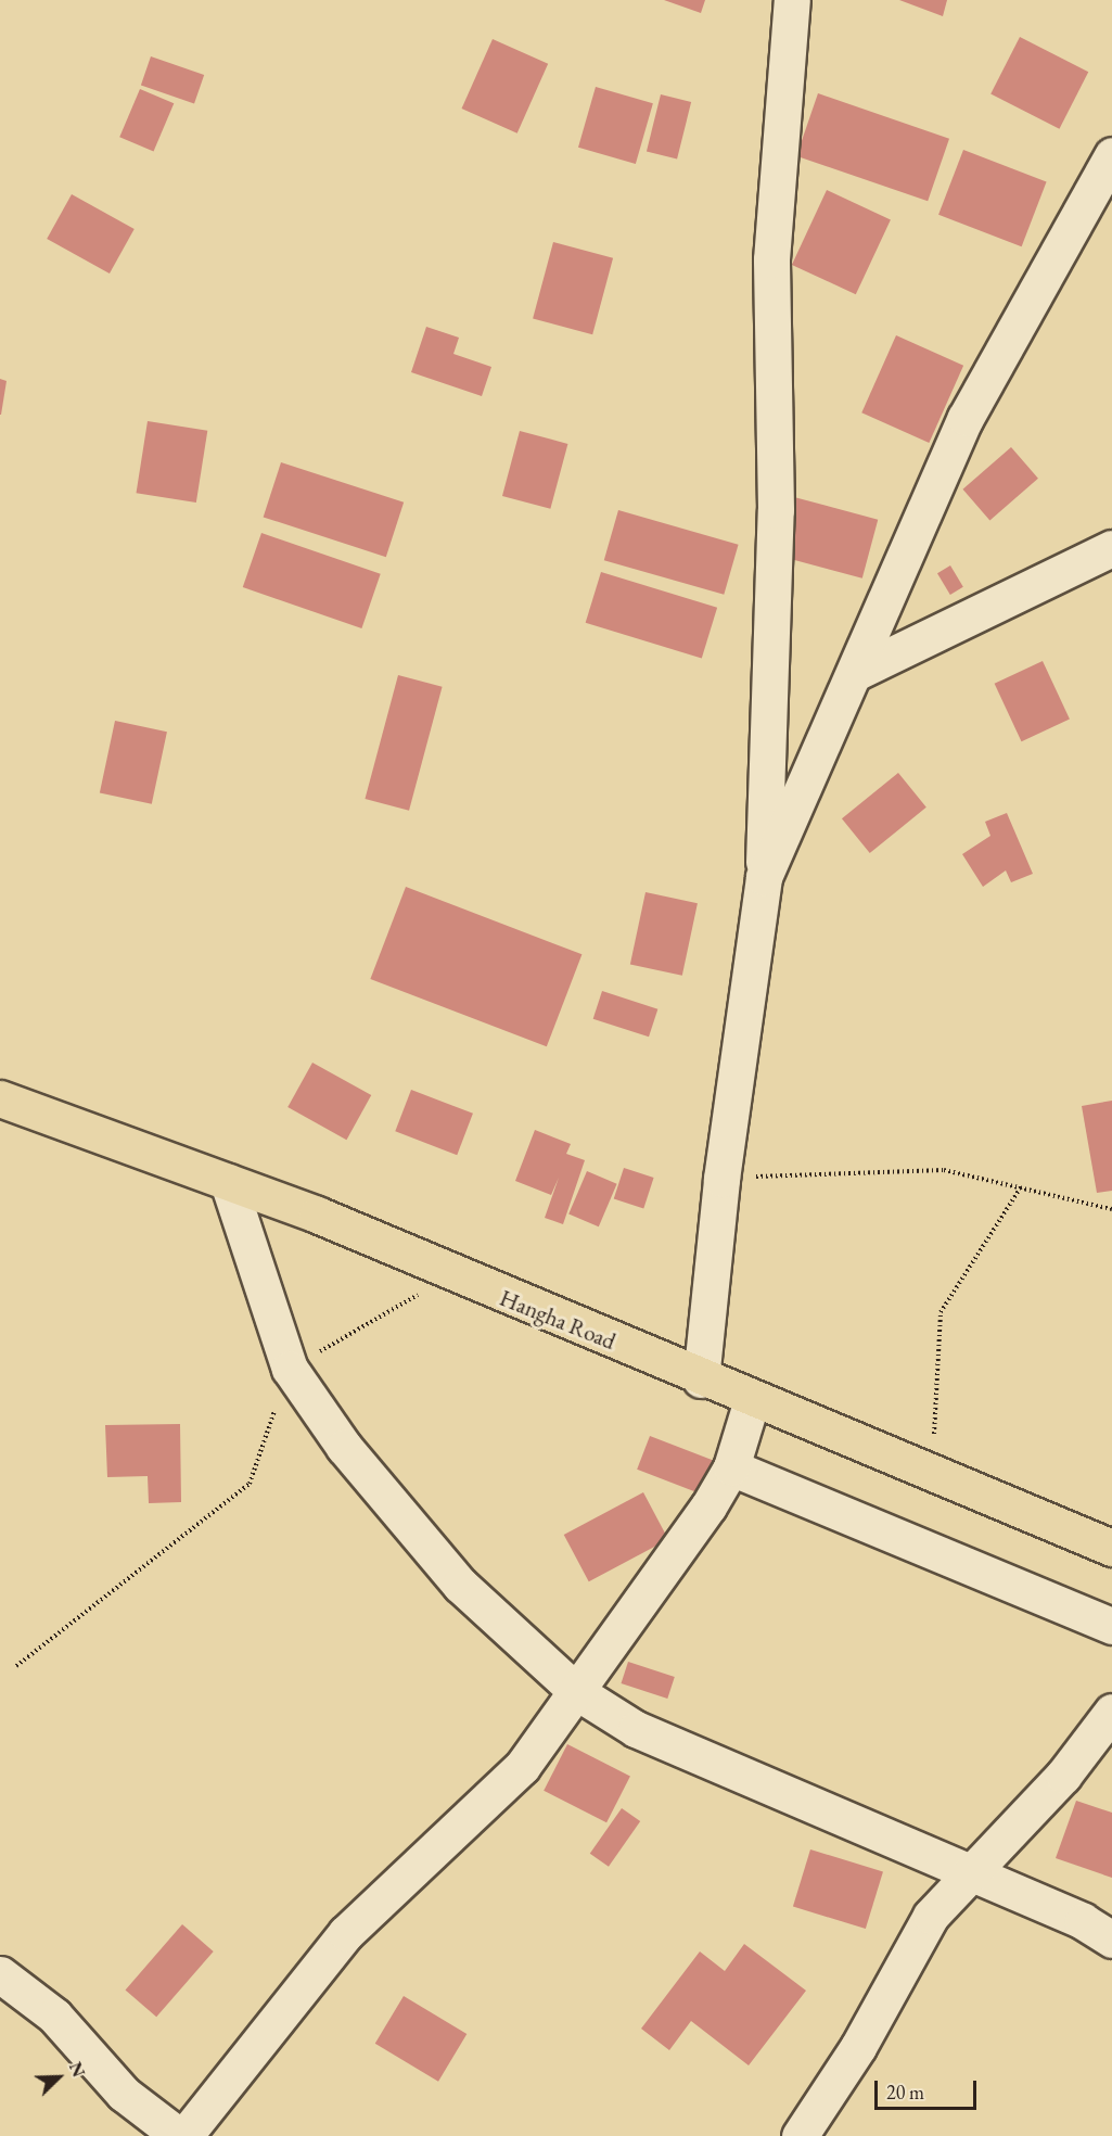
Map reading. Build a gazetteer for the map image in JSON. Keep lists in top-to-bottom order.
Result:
{
  "streets": {
    "highway": ["Hangha Road"]
  },
  "scale_bar": "20 m",
  "north": "top right"
}
